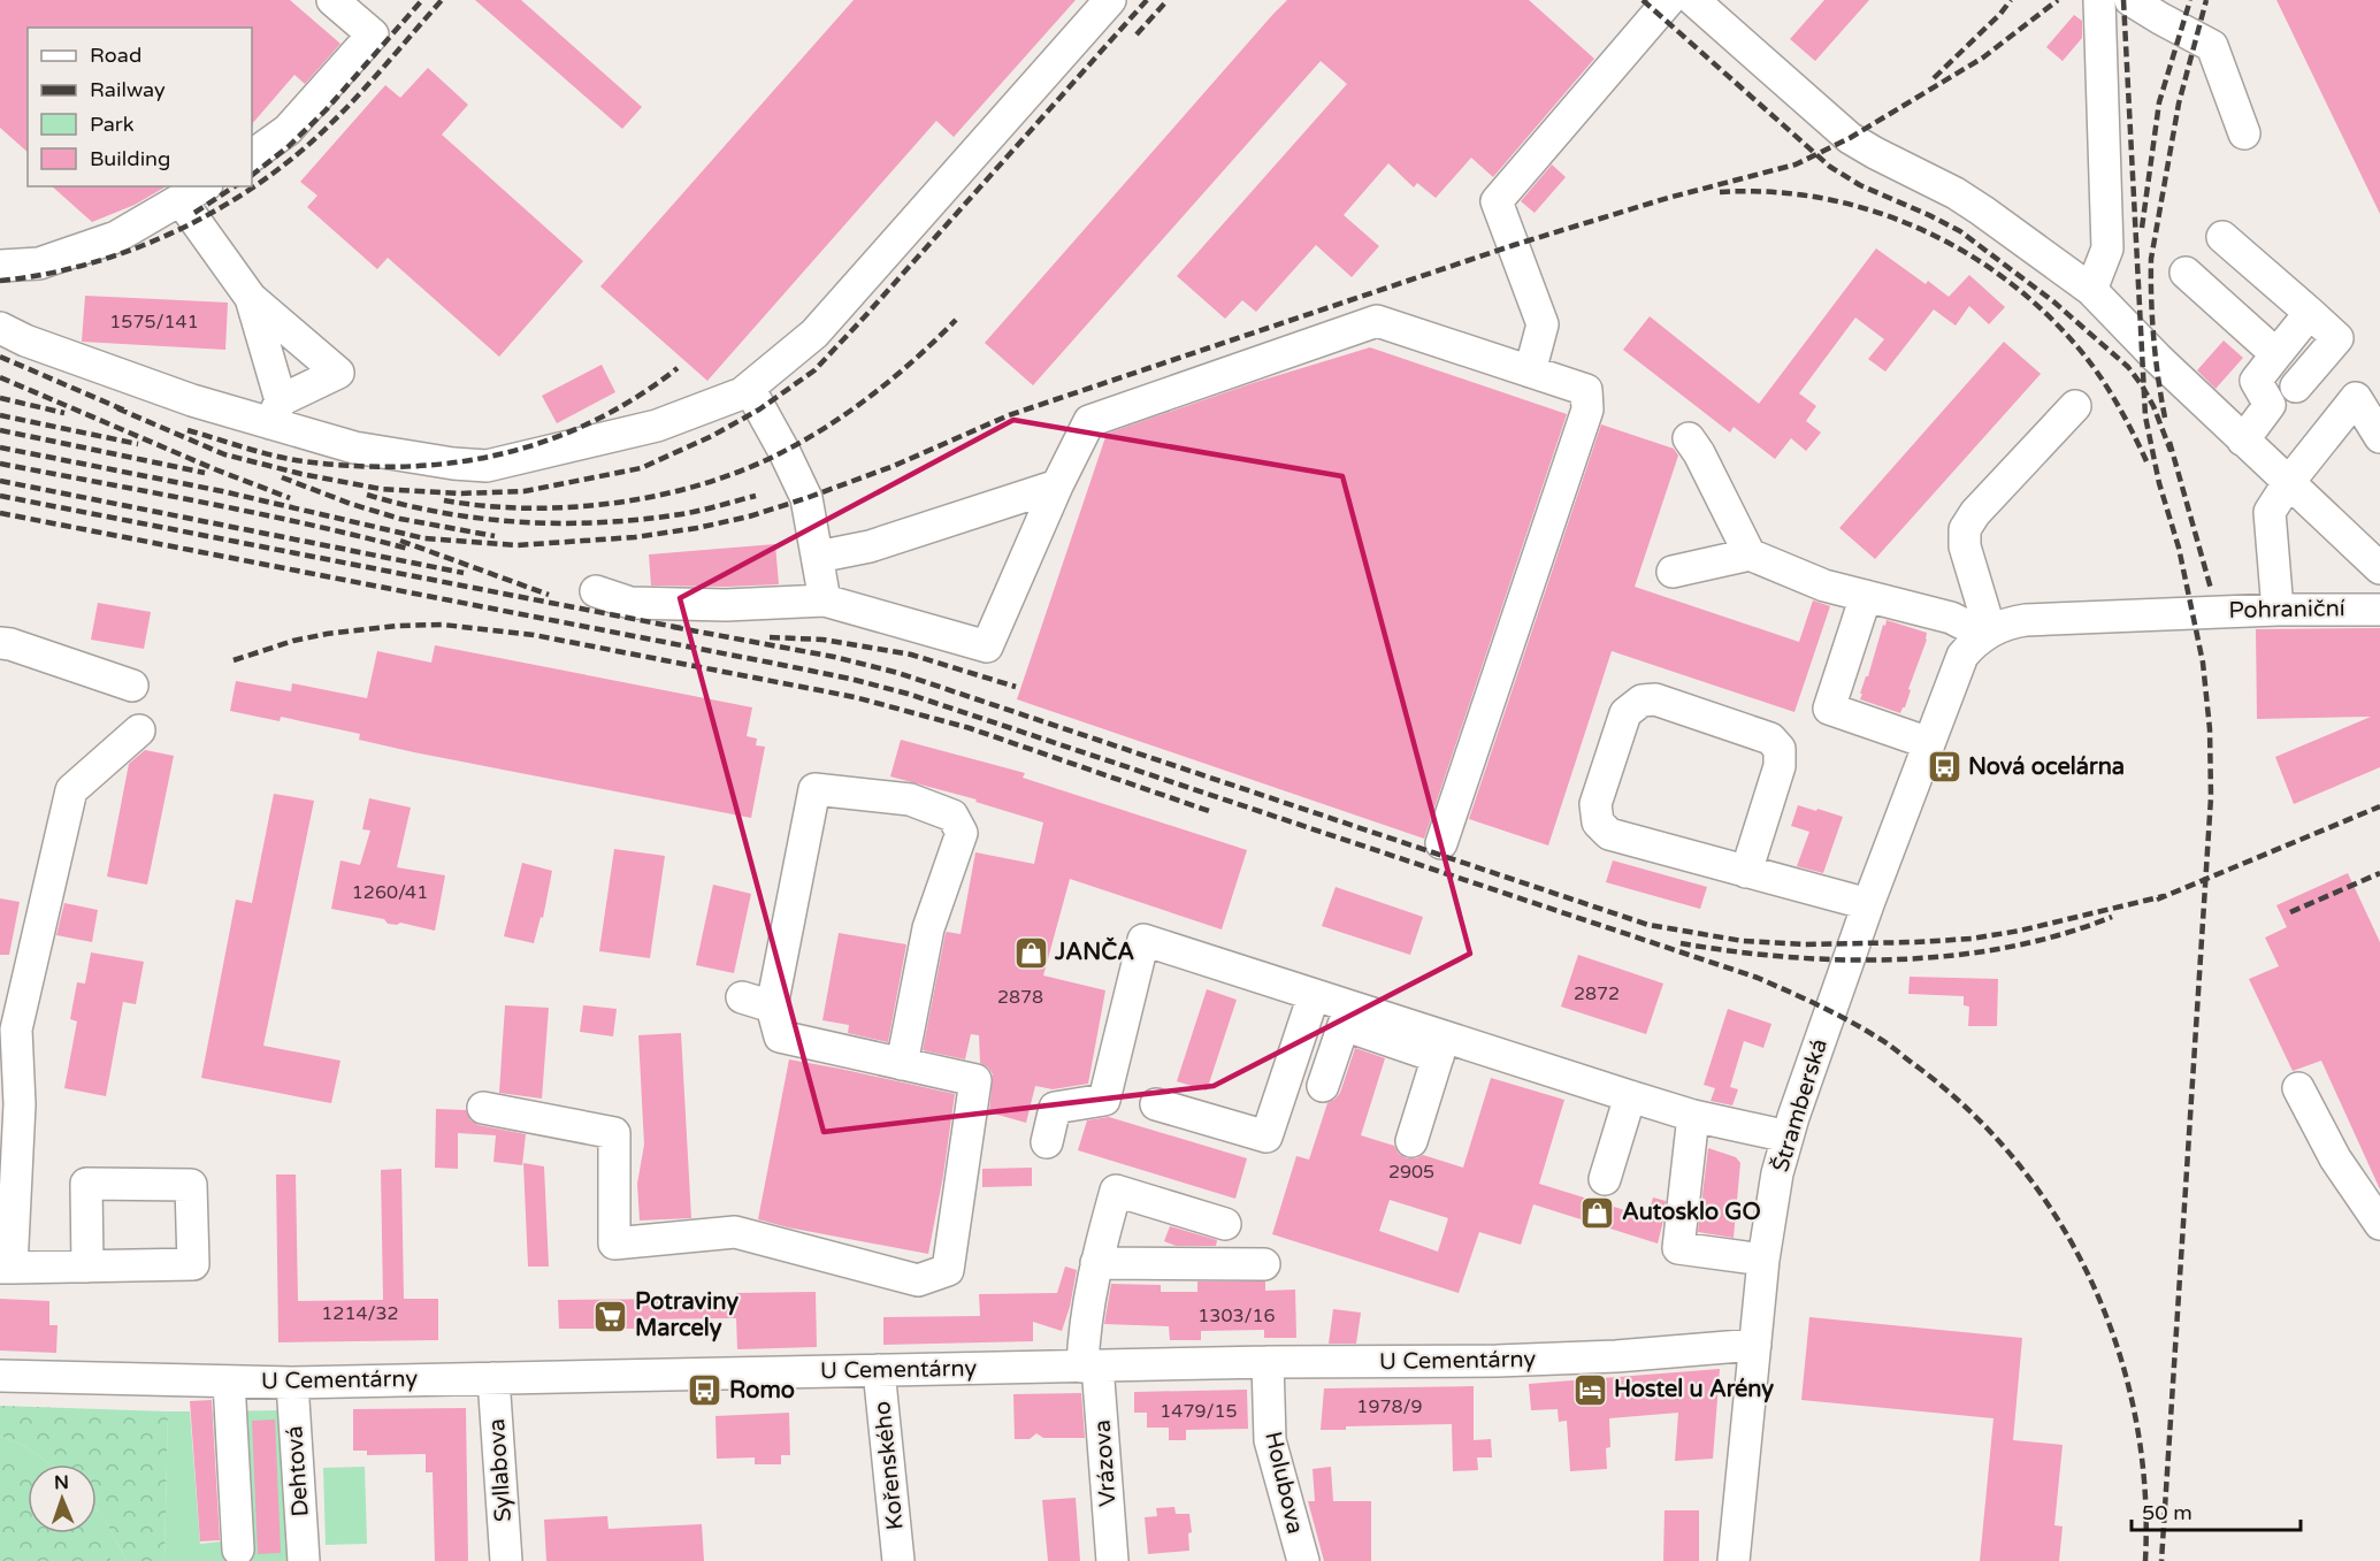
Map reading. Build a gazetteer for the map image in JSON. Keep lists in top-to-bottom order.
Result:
{
  "streets": {
    "street": [
      "Pohraniční",
      "Štramberská",
      "U Cementárny",
      "Vrázova",
      "Kořenského",
      "Syllabova",
      "Dehtová",
      "Holubova"
    ]
  },
  "crossings": [
    ["Pohraniční", "Štramberská"],
    ["Štramberská", "U Cementárny"],
    ["U Cementárny", "Vrázova"],
    ["U Cementárny", "Kořenského"],
    ["U Cementárny", "Syllabova"],
    ["U Cementárny", "Dehtová"],
    ["U Cementárny", "Holubova"]
  ],
  "places": {
    "bus stop": ["Nová ocelárna", "Romo"],
    "shop": ["JANČA", "Autosklo GO"],
    "supermarket": ["Potraviny Marcely"],
    "hotel": ["Hostel u Arény"]
  },
  "house_numbers": [
    "1575/141",
    "1260/41",
    "2872",
    "2878",
    "2905",
    "1214/32",
    "1303/16",
    "1978/9",
    "1479/15"
  ],
  "legend": [
    "Road",
    "Railway",
    "Park",
    "Building"
  ],
  "scale_bar": "50 m",
  "north": "top"
}
